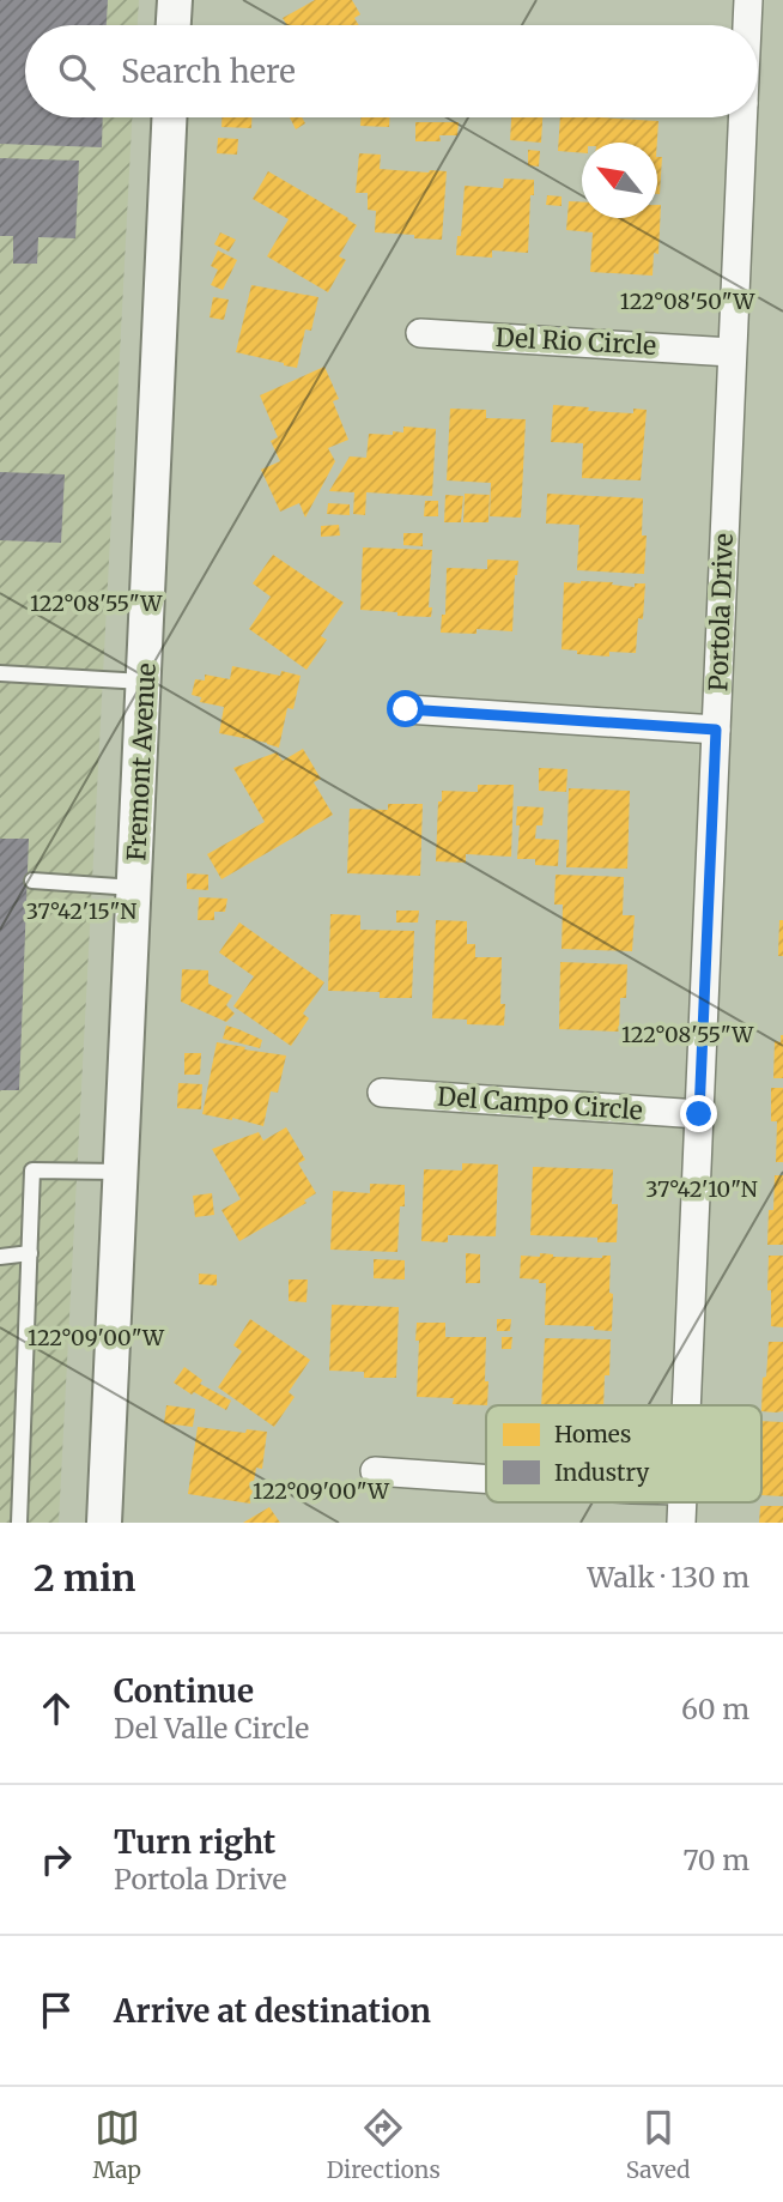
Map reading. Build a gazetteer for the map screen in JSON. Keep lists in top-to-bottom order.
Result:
{
  "streets": {
    "street": [
      "Del Rio Circle",
      "Portola Drive",
      "Fremont Avenue",
      "Del Campo Circle"
    ]
  },
  "crossings": [
    ["Del Rio Circle", "Portola Drive"],
    ["Portola Drive", "Del Campo Circle"]
  ],
  "legend": ["Homes", "Industry"],
  "north": "top left",
  "page": {
    "search": "Search here",
    "heading": ["2 min", "Walk · 130 m"],
    "list": [
      ["Continue", "Del Valle Circle", "60 m"],
      ["Turn right", "Portola Drive", "70 m"],
      "Arrive at destination"
    ],
    "nav": ["Map", "Directions", "Saved"]
  },
  "coordinates": [
    "122°08'50\"W",
    "122°08'55\"W",
    "37°42'15\"N",
    "37°42'10\"N",
    "122°09'00\"W"
  ]
}
